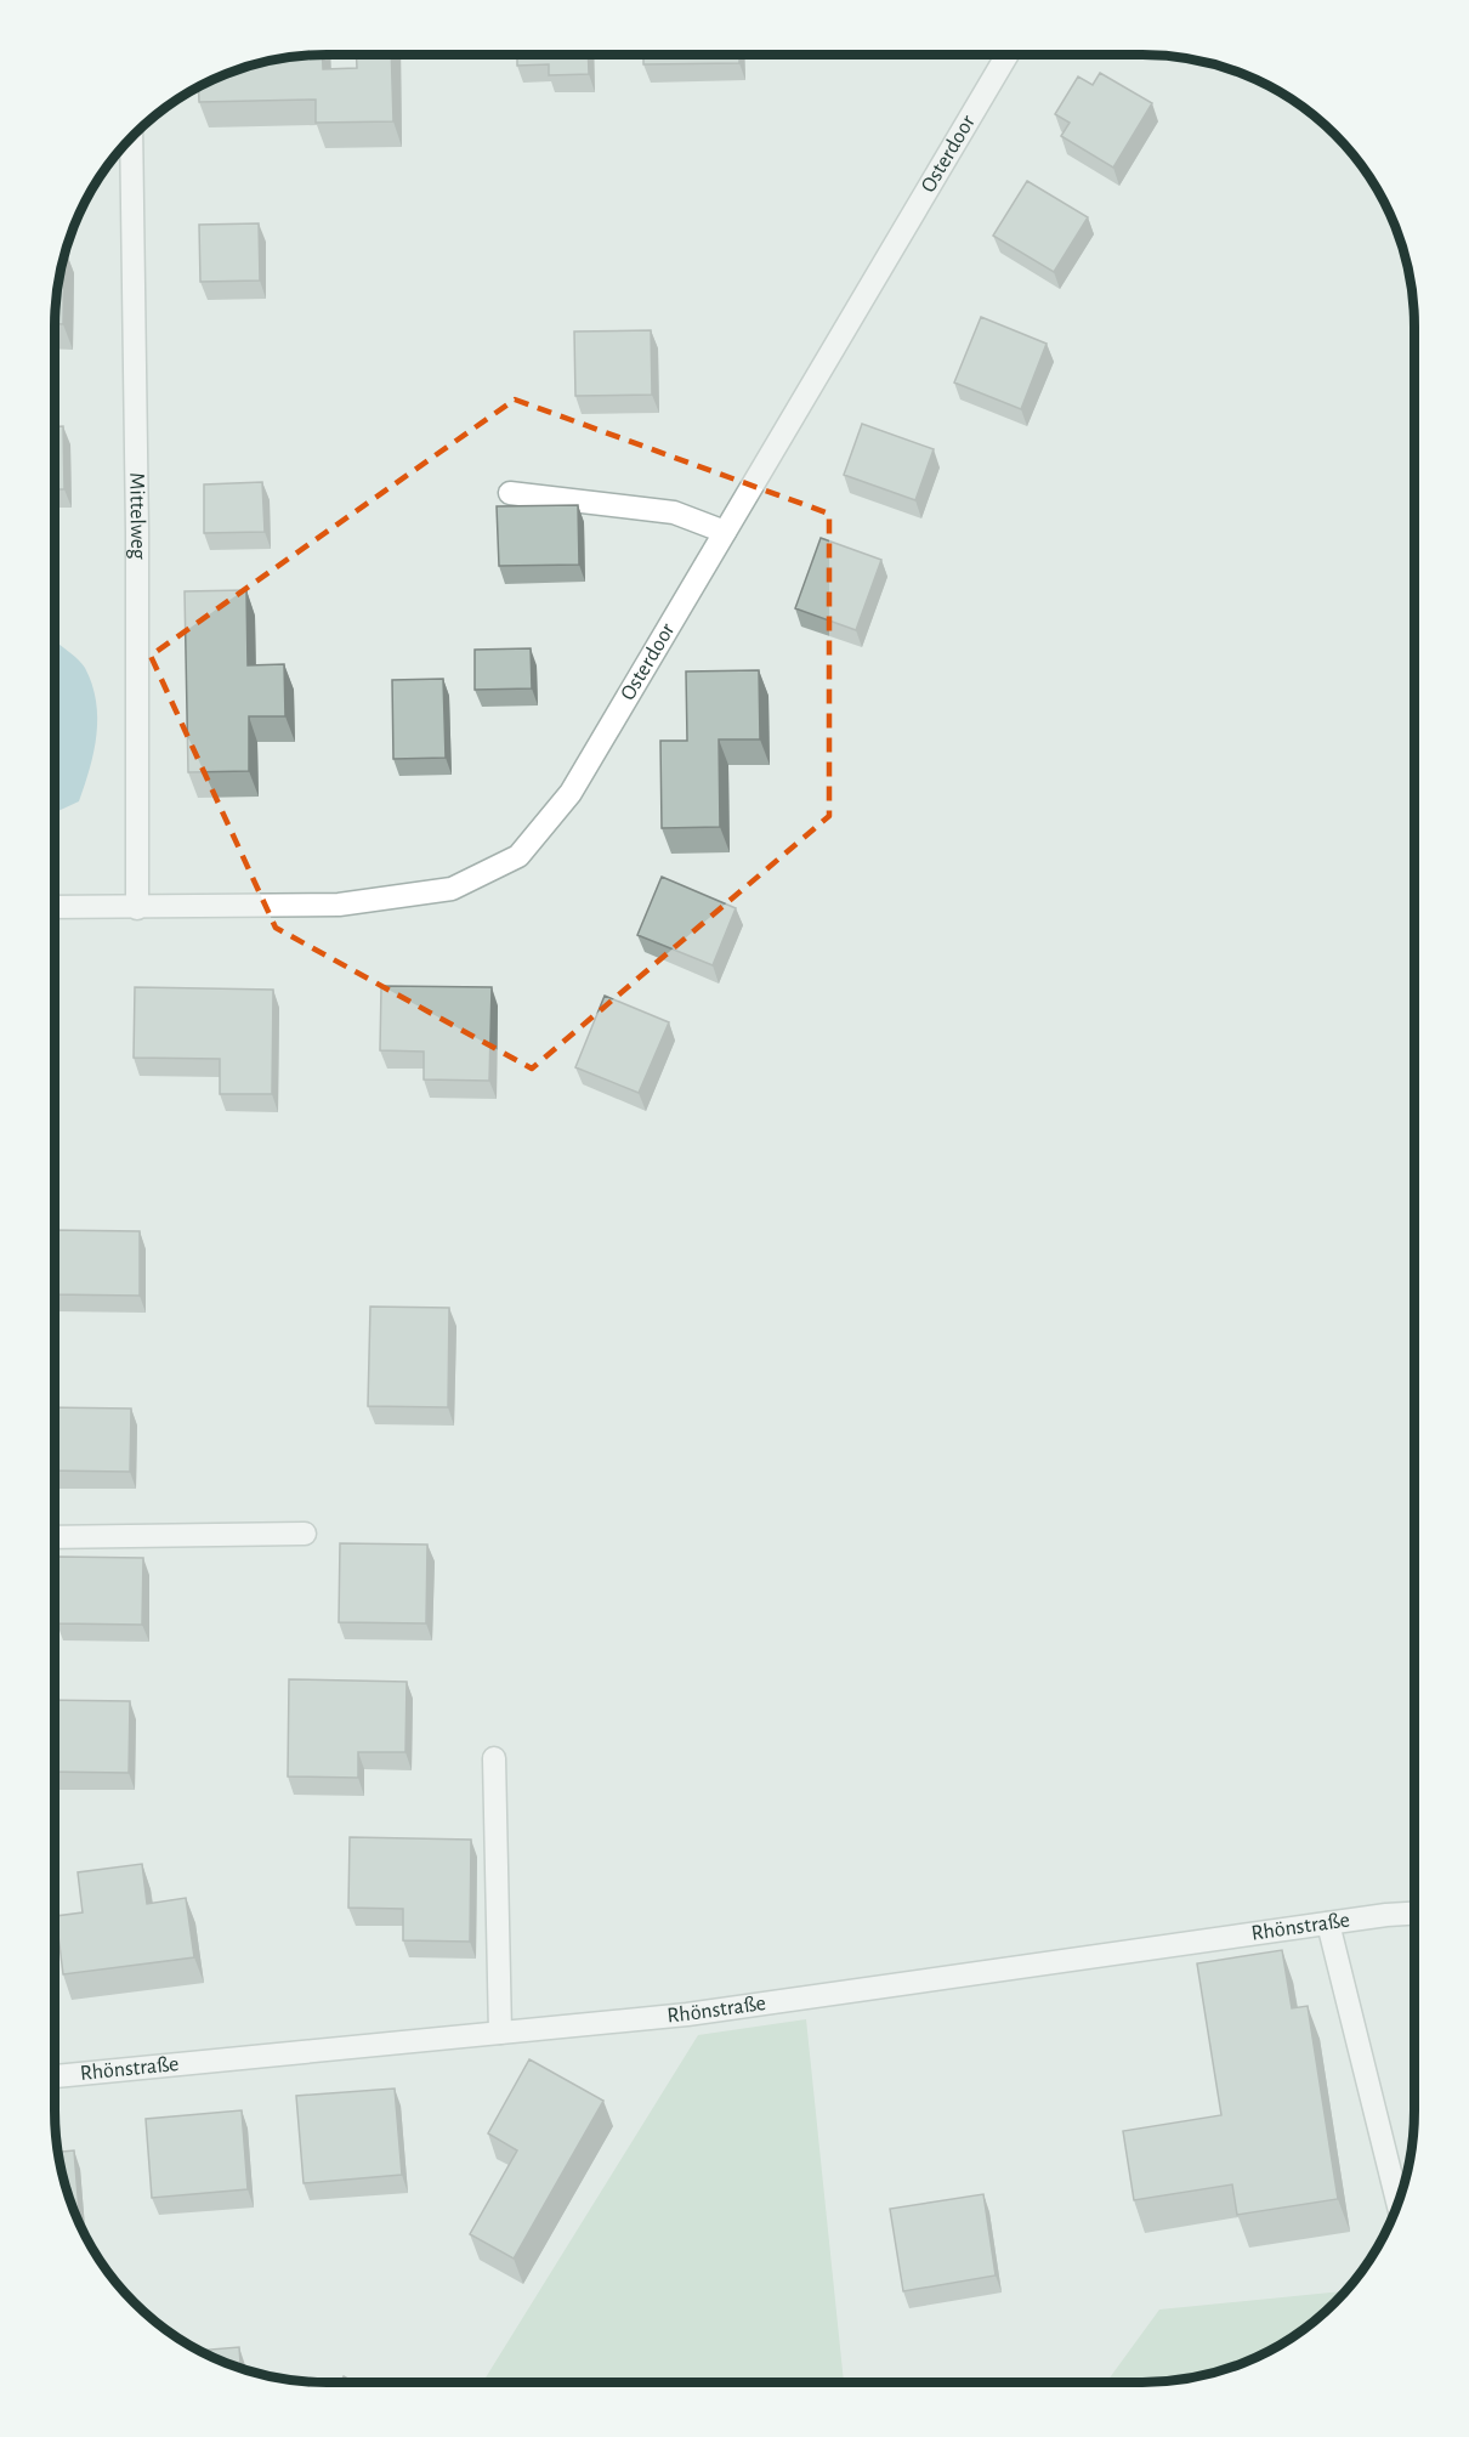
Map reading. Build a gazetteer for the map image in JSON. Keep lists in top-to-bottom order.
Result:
{
  "streets": {
    "street": ["Osterdoor", "Mittelweg", "Rhönstraße"]
  },
  "crossings": [
    ["Osterdoor", "Mittelweg"]
  ]
}
